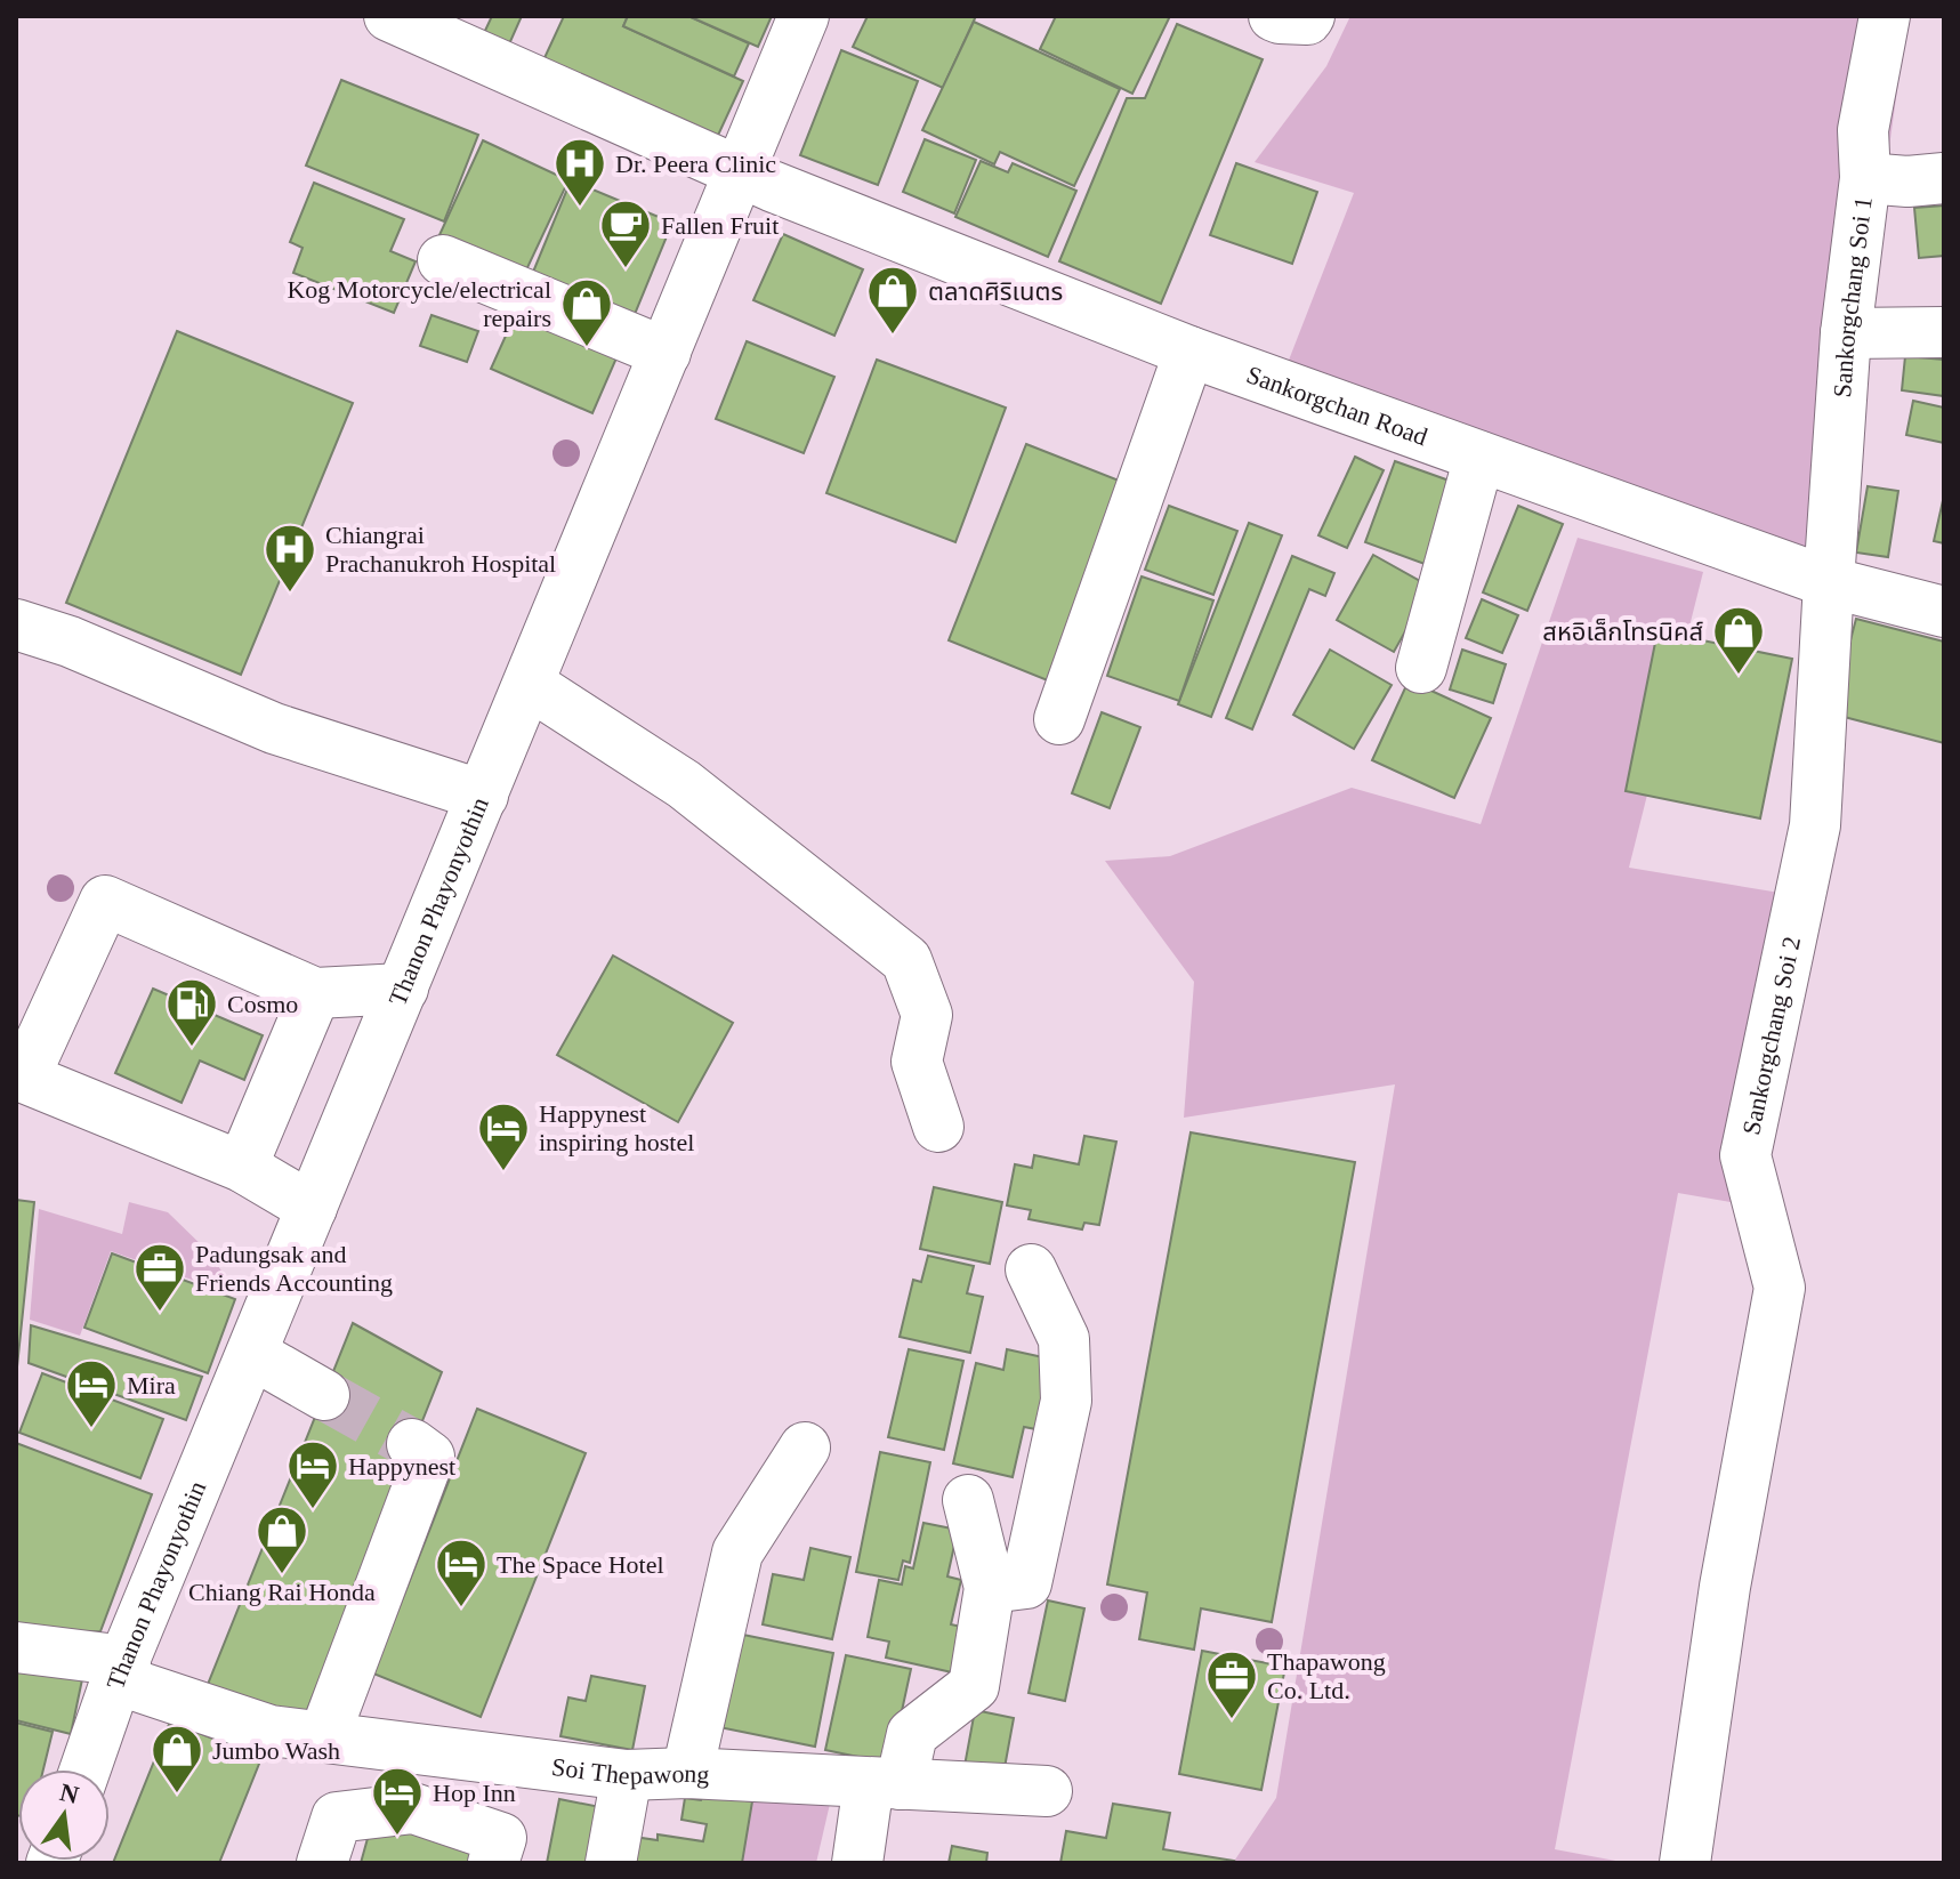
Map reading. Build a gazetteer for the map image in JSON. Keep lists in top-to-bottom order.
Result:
{
  "streets": {
    "street": [
      "Sankorgchang Soi 1",
      "Sankorgchan Road",
      "Thanon Phayonyothin",
      "Sankorgchang Soi 2",
      "Soi Thepawong"
    ]
  },
  "crossings": [
    ["Sankorgchang Soi 1", "Sankorgchan Road"],
    ["Sankorgchang Soi 1", "Sankorgchang Soi 2"],
    ["Sankorgchan Road", "Thanon Phayonyothin"],
    ["Sankorgchan Road", "Sankorgchang Soi 2"],
    ["Thanon Phayonyothin", "Soi Thepawong"]
  ],
  "places": {
    "hospital": ["Dr. Peera Clinic", "Chiangrai Prachanukroh Hospital"],
    "cafe": ["Fallen Fruit"],
    "shop": [
      "ตลาดศิริเนตร",
      "Kog Motorcycle/electrical repairs",
      "สหอิเล็กโทรนิคส์",
      "Chiang Rai Honda",
      "Jumbo Wash"
    ],
    "fuel station": ["Cosmo"],
    "hotel": [
      "Happynest inspiring hostel",
      "Mira",
      "Happynest",
      "The Space Hotel",
      "Hop Inn"
    ],
    "office": ["Padungsak and Friends Accounting", "Thapawong Co. Ltd."]
  },
  "north": "top"
}
